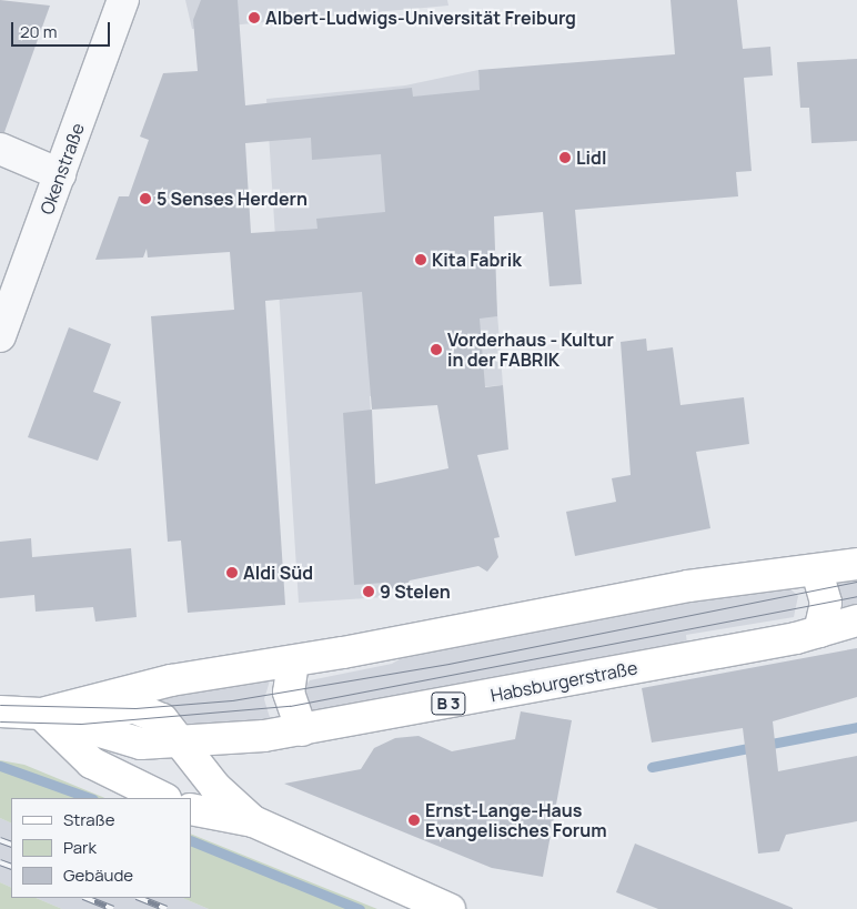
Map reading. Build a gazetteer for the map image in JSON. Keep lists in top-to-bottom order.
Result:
{
  "streets": {
    "main road": ["Habsburgerstraße", "B 3"],
    "street": ["Okenstraße"]
  },
  "places": [
    "Albert-Ludwigs-Universität Freiburg",
    "Lidl",
    "5 Senses Herdern",
    "Kita Fabrik",
    "Vorderhaus - Kultur in der FABRIK",
    "Aldi Süd",
    "9 Stelen",
    "Ernst-Lange-Haus Evangelisches Forum"
  ],
  "legend": ["Straße", "Park", "Gebäude"],
  "scale_bar": "20 m"
}
